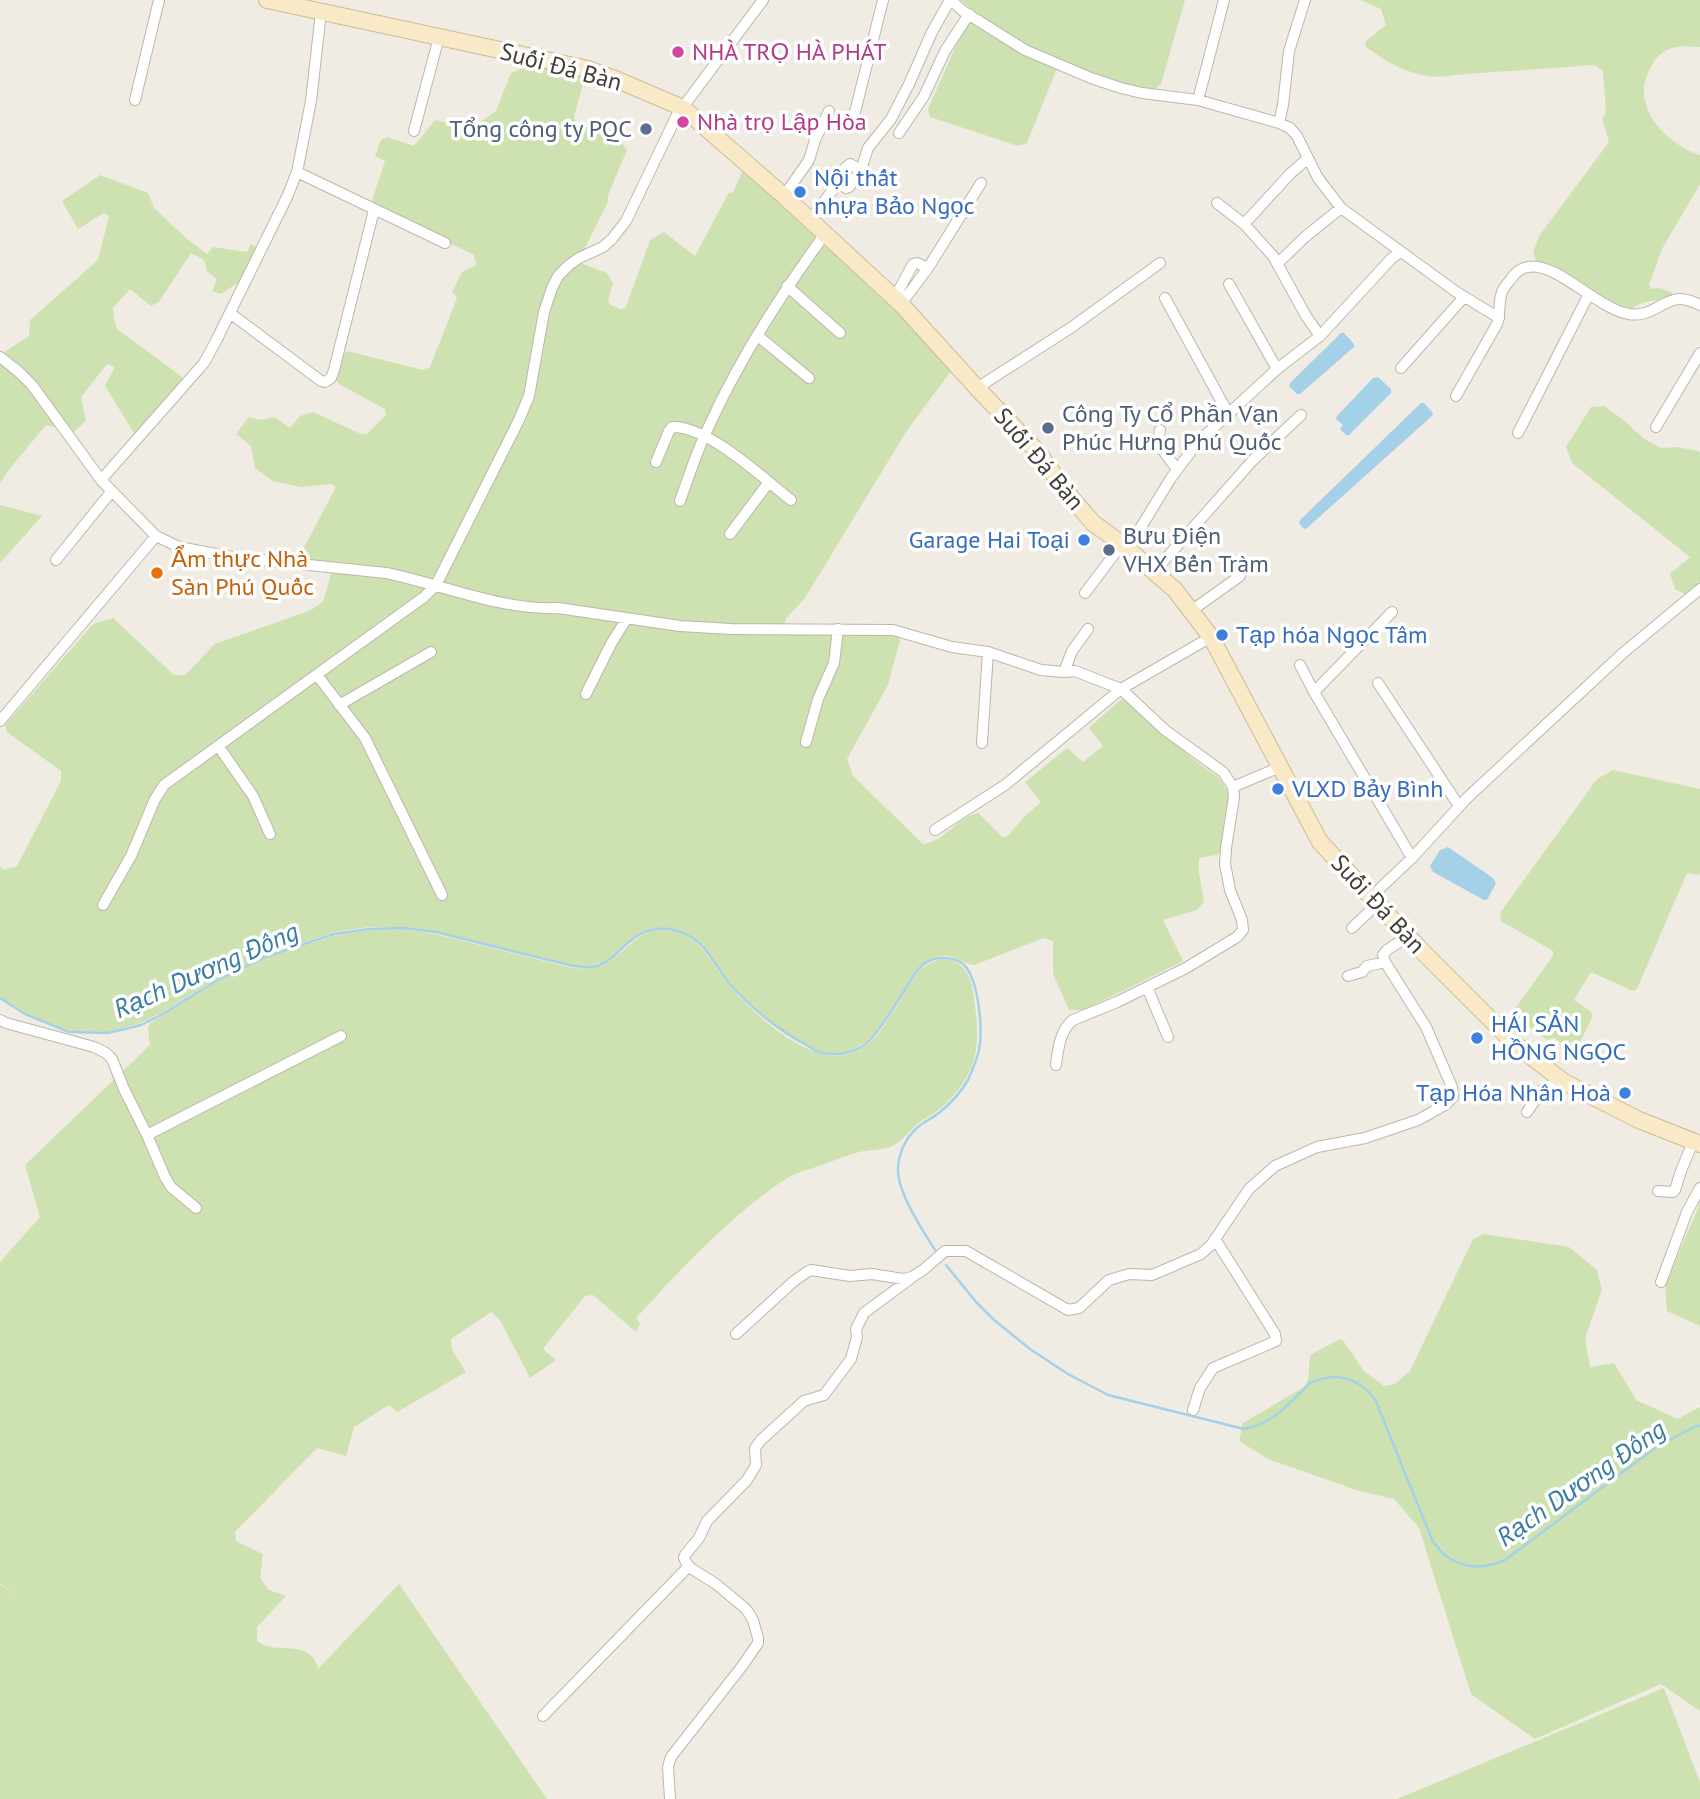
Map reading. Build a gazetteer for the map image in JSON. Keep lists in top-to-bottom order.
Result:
{
  "streets": {
    "street": ["Suối Đá Bàn"]
  },
  "water": ["Rạch Dương Đông"],
  "places": [
    "NHÀ TRỌ HÀ PHÁT",
    "Nhà trọ Lập Hòa",
    "Tổng công ty PQC",
    "Nội thất nhựa Bảo Ngọc",
    "Công Ty Cổ Phần Vạn Phúc Hưng Phú Quốc",
    "Garage Hai Toại",
    "Bưu Điện VHX Bến Tràm",
    "Ẩm thực Nhà Sàn Phú Quốc",
    "Tạp hóa Ngọc Tâm",
    "VLXD Bảy Bình",
    "HÁI SẢN HỒNG NGỌC",
    "Tạp Hóa Nhân Hoà"
  ]
}
